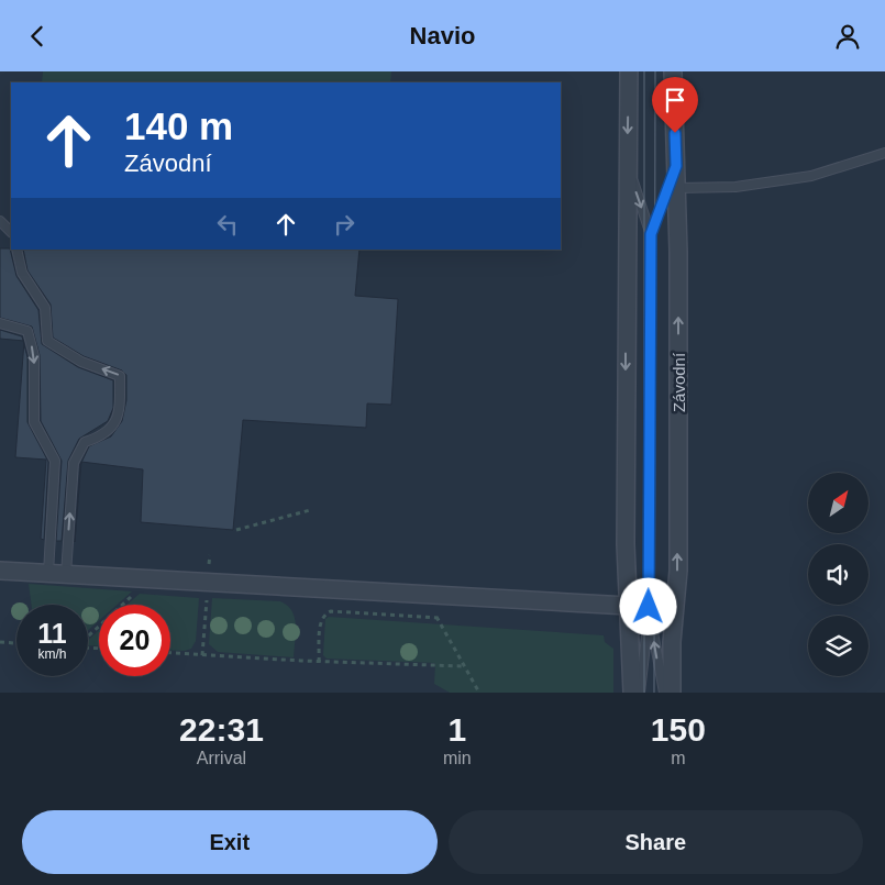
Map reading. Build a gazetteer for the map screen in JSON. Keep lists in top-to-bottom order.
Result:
{
  "streets": {
    "street": ["Závodní"]
  },
  "north": "top right",
  "page": {
    "header": "Navio",
    "turn": ["140 m", "Závodní"],
    "speed": "11 km/h",
    "limit": "20",
    "eta": [
      "22:31",
      "Arrival",
      "1",
      "min",
      "150",
      "m"
    ],
    "buttons": ["Exit", "Share"]
  }
}
